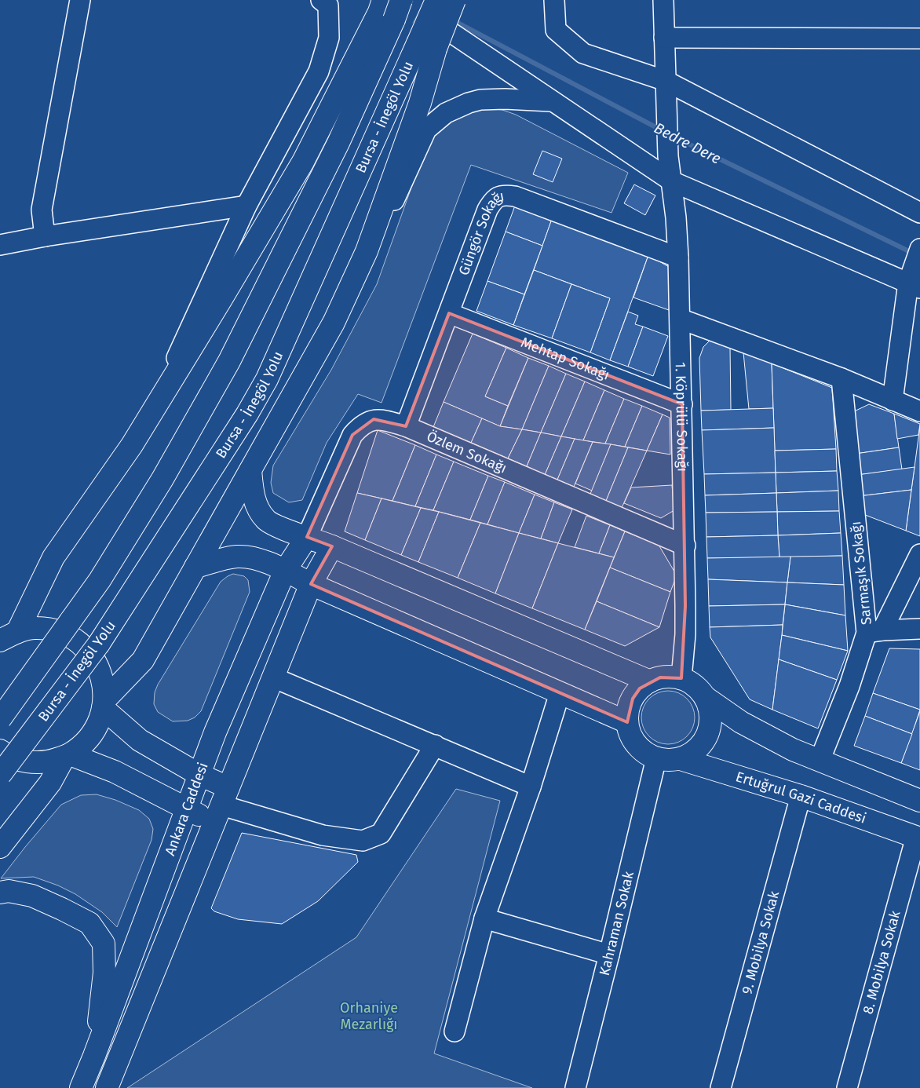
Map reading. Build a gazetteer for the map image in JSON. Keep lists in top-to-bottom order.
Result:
{
  "streets": {
    "main road": ["Bursa - İnegöl Yolu", "Ertuğrul Gazi Caddesi", "Ankara Caddesi"],
    "street": [
      "Güngör Sokağı",
      "Mehtap Sokağı",
      "1. Köprülü Sokağı",
      "Özlem Sokağı",
      "Sarmaşık Sokağı",
      "Kahraman Sokak",
      "9. Mobilya Sokak",
      "8. Mobilya Sokak"
    ]
  },
  "crossings": [
    ["Güngör Sokağı", "Mehtap Sokağı"],
    ["Güngör Sokağı", "1. Köprülü Sokağı"],
    ["Güngör Sokağı", "Özlem Sokağı"],
    ["Mehtap Sokağı", "1. Köprülü Sokağı"],
    ["1. Köprülü Sokağı", "Özlem Sokağı"],
    ["1. Köprülü Sokağı", "Ertuğrul Gazi Caddesi"],
    ["1. Köprülü Sokağı", "Kahraman Sokak"],
    ["Özlem Sokağı", "Ankara Caddesi"],
    ["Ertuğrul Gazi Caddesi", "Kahraman Sokak"],
    ["Ertuğrul Gazi Caddesi", "9. Mobilya Sokak"],
    ["Ertuğrul Gazi Caddesi", "8. Mobilya Sokak"]
  ],
  "water": ["Bedre Dere"],
  "parks": ["Orhaniye Mezarlığı"]
}
